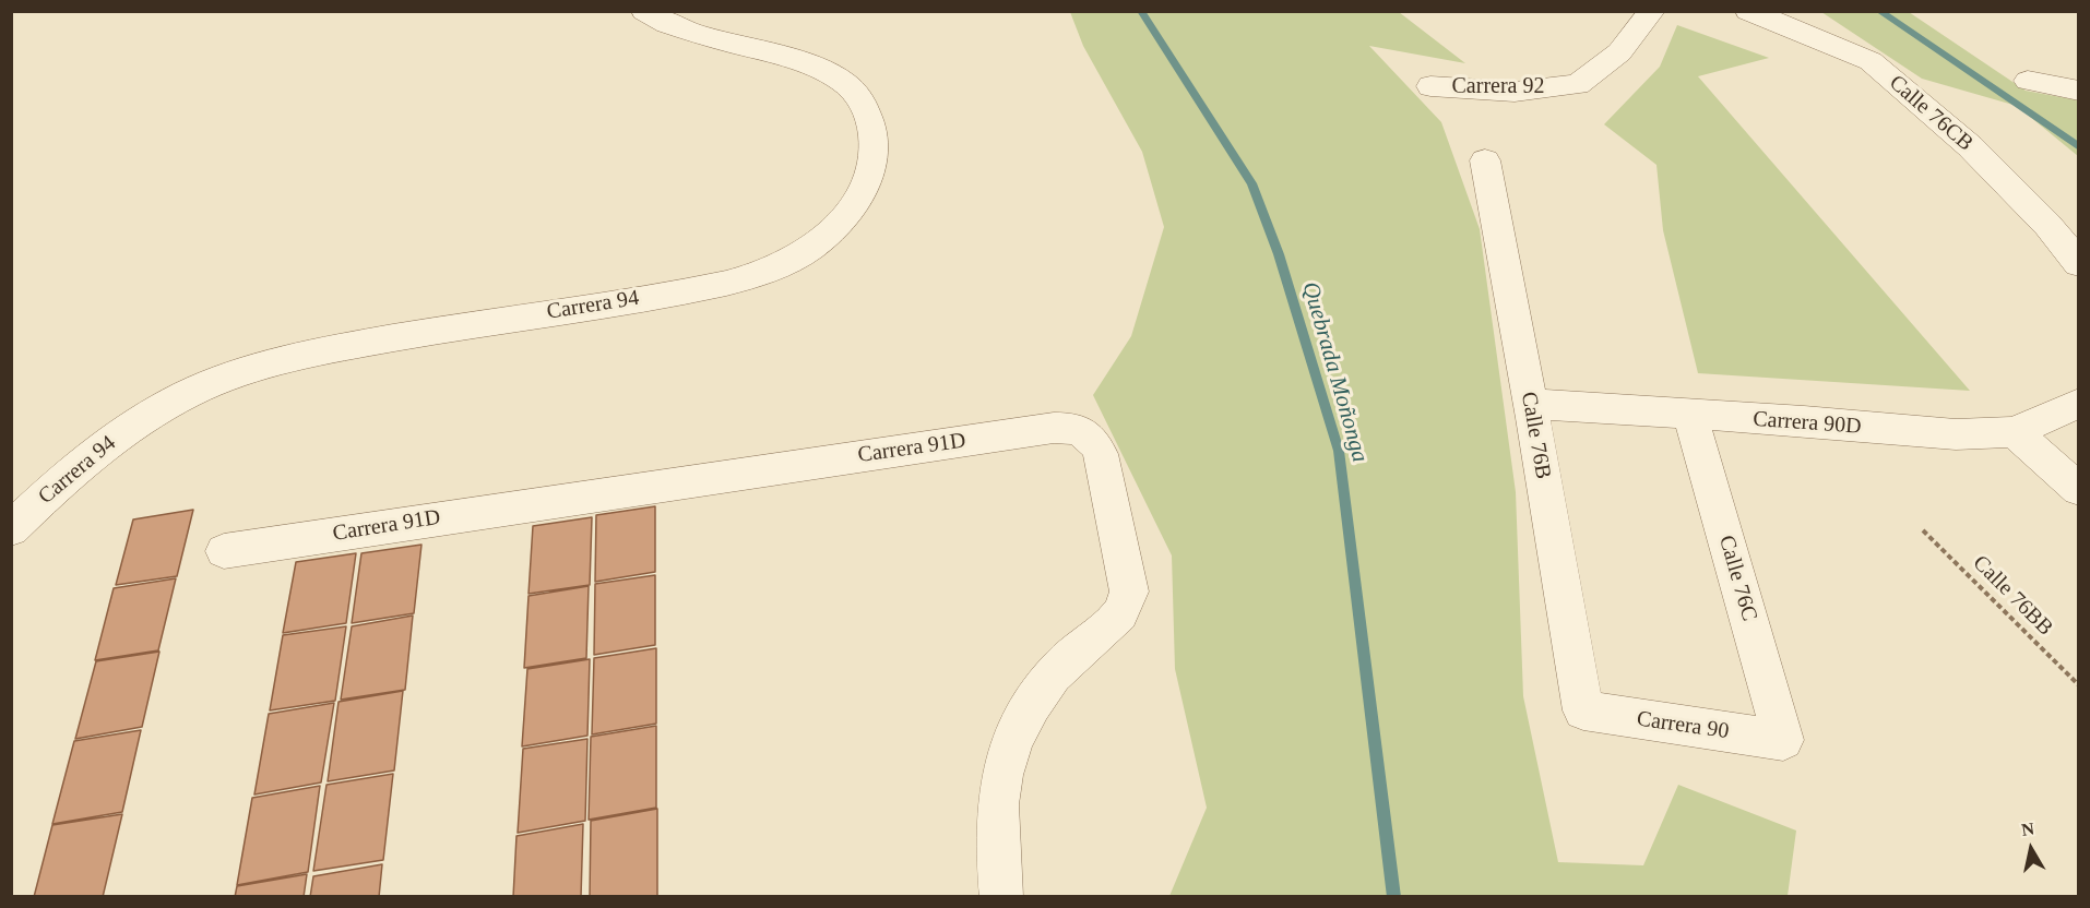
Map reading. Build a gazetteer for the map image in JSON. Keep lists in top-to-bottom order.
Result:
{
  "streets": {
    "street": [
      "Carrera 92",
      "Calle 76CB",
      "Carrera 94",
      "Carrera 90D",
      "Calle 76B",
      "Carrera 91D",
      "Calle 76C",
      "Carrera 90"
    ],
    "path": ["Calle 76BB"]
  },
  "crossings": [
    ["Carrera 90D", "Calle 76B"],
    ["Carrera 90D", "Calle 76C"],
    ["Calle 76B", "Carrera 90"],
    ["Calle 76C", "Carrera 90"]
  ],
  "water": ["Quebrada Moñonga"],
  "north": "top"
}
